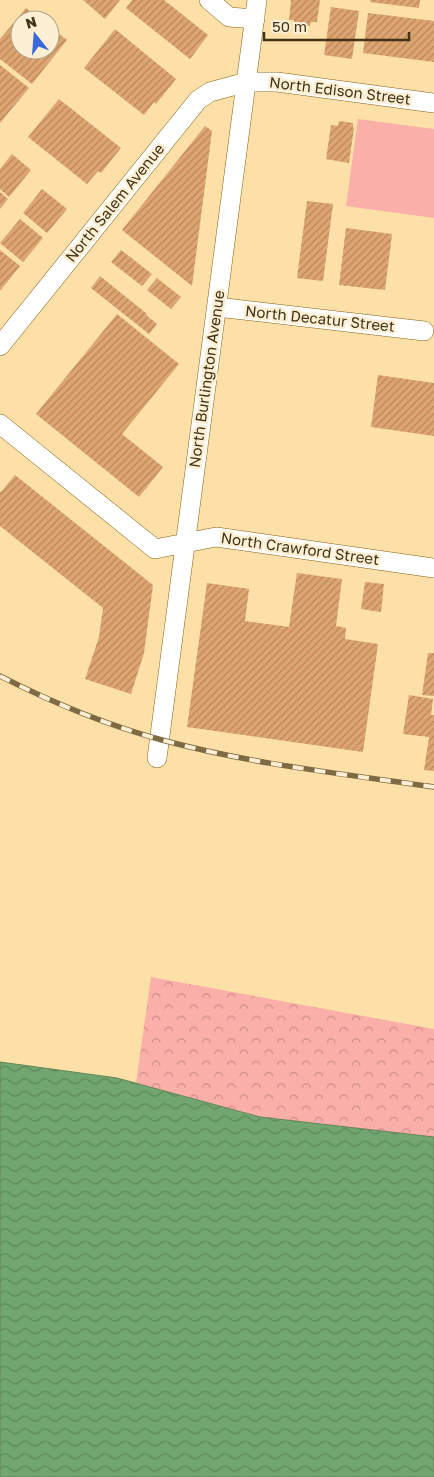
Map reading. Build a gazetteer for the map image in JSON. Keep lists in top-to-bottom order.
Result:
{
  "streets": {
    "street": [
      "North Edison Street",
      "North Salem Avenue",
      "North Decatur Street",
      "North Burlington Avenue",
      "North Crawford Street"
    ]
  },
  "crossings": [
    ["North Edison Street", "North Salem Avenue"],
    ["North Edison Street", "North Burlington Avenue"],
    ["North Salem Avenue", "North Burlington Avenue"],
    ["North Decatur Street", "North Burlington Avenue"],
    ["North Burlington Avenue", "North Crawford Street"]
  ],
  "scale_bar": "50 m",
  "north": "top"
}
